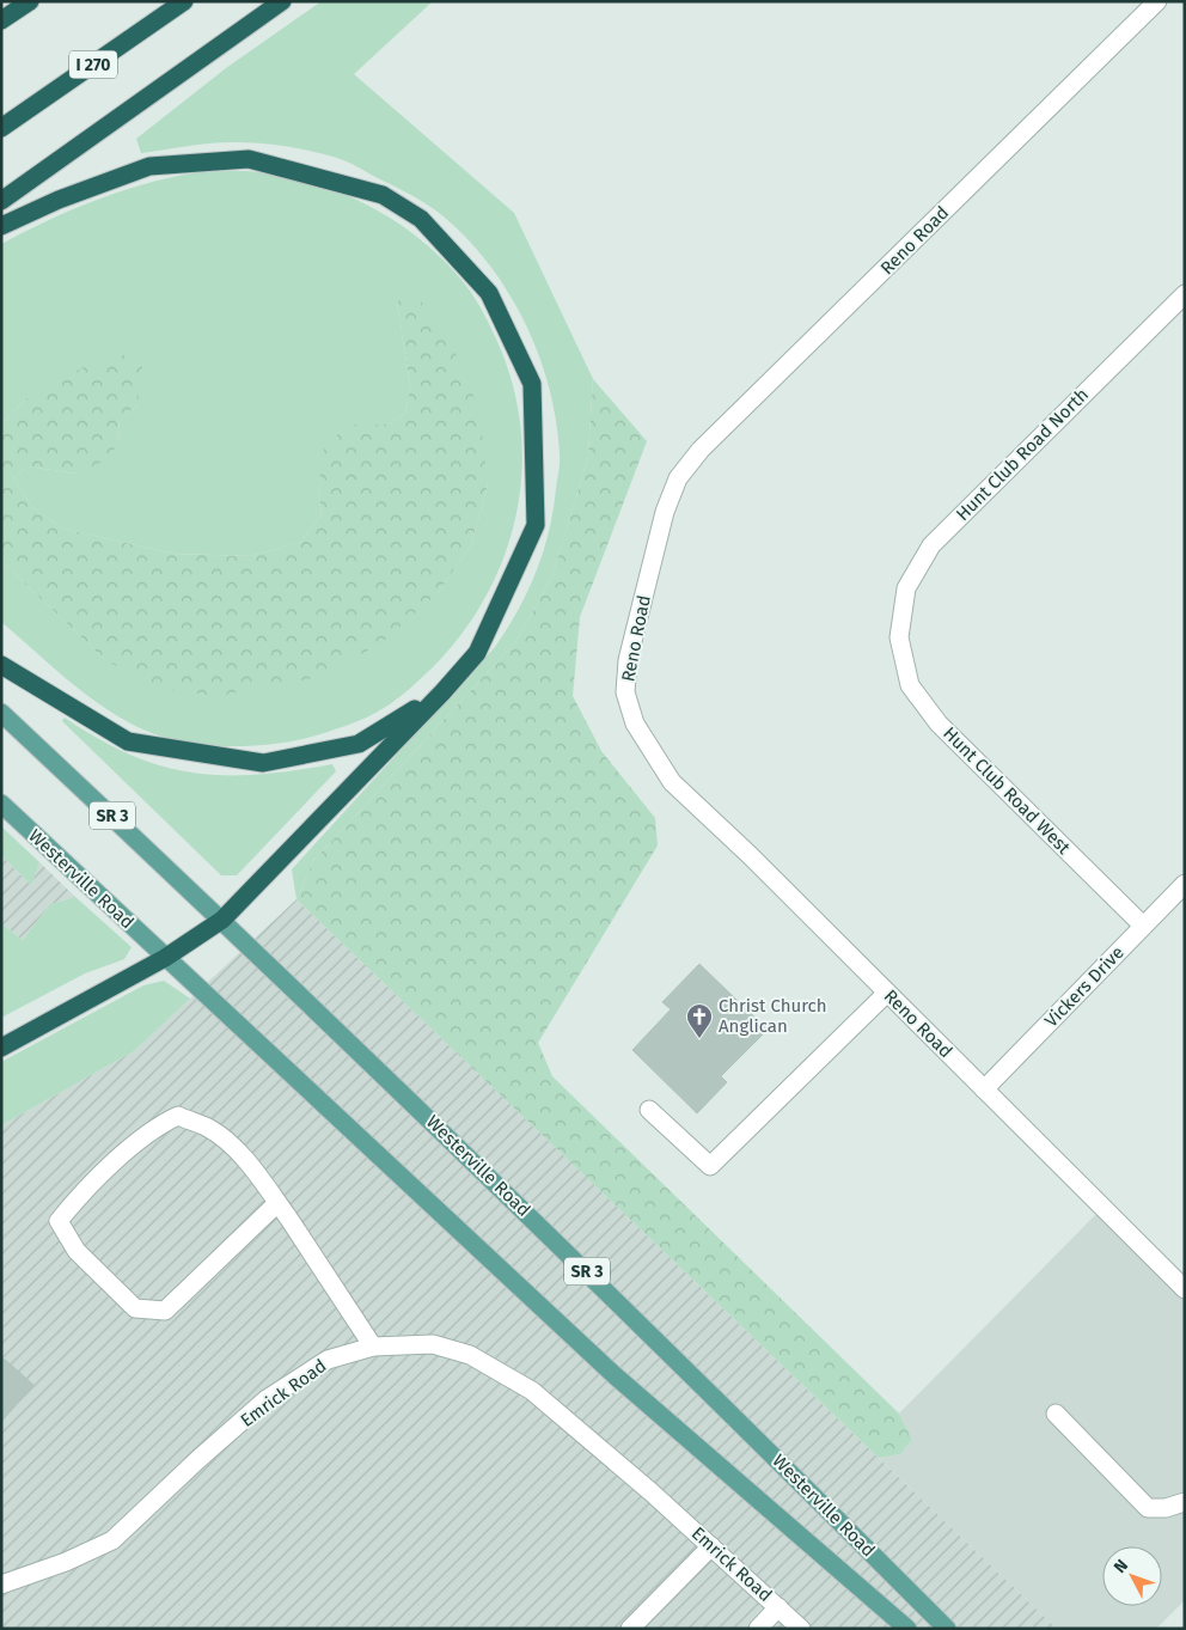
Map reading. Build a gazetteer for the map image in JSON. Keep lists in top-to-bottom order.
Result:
{
  "streets": {
    "highway": ["I 270"],
    "main road": ["SR 3", "Westerville Road"],
    "street": [
      "Reno Road",
      "Hunt Club Road North",
      "Hunt Club Road West",
      "Vickers Drive",
      "Emrick Road"
    ]
  },
  "crossings": [
    ["Reno Road", "Vickers Drive"],
    ["Hunt Club Road North", "Hunt Club Road West"],
    ["Hunt Club Road West", "Vickers Drive"]
  ],
  "places": {
    "church": ["Christ Church Anglican"]
  },
  "north": "top left"
}
